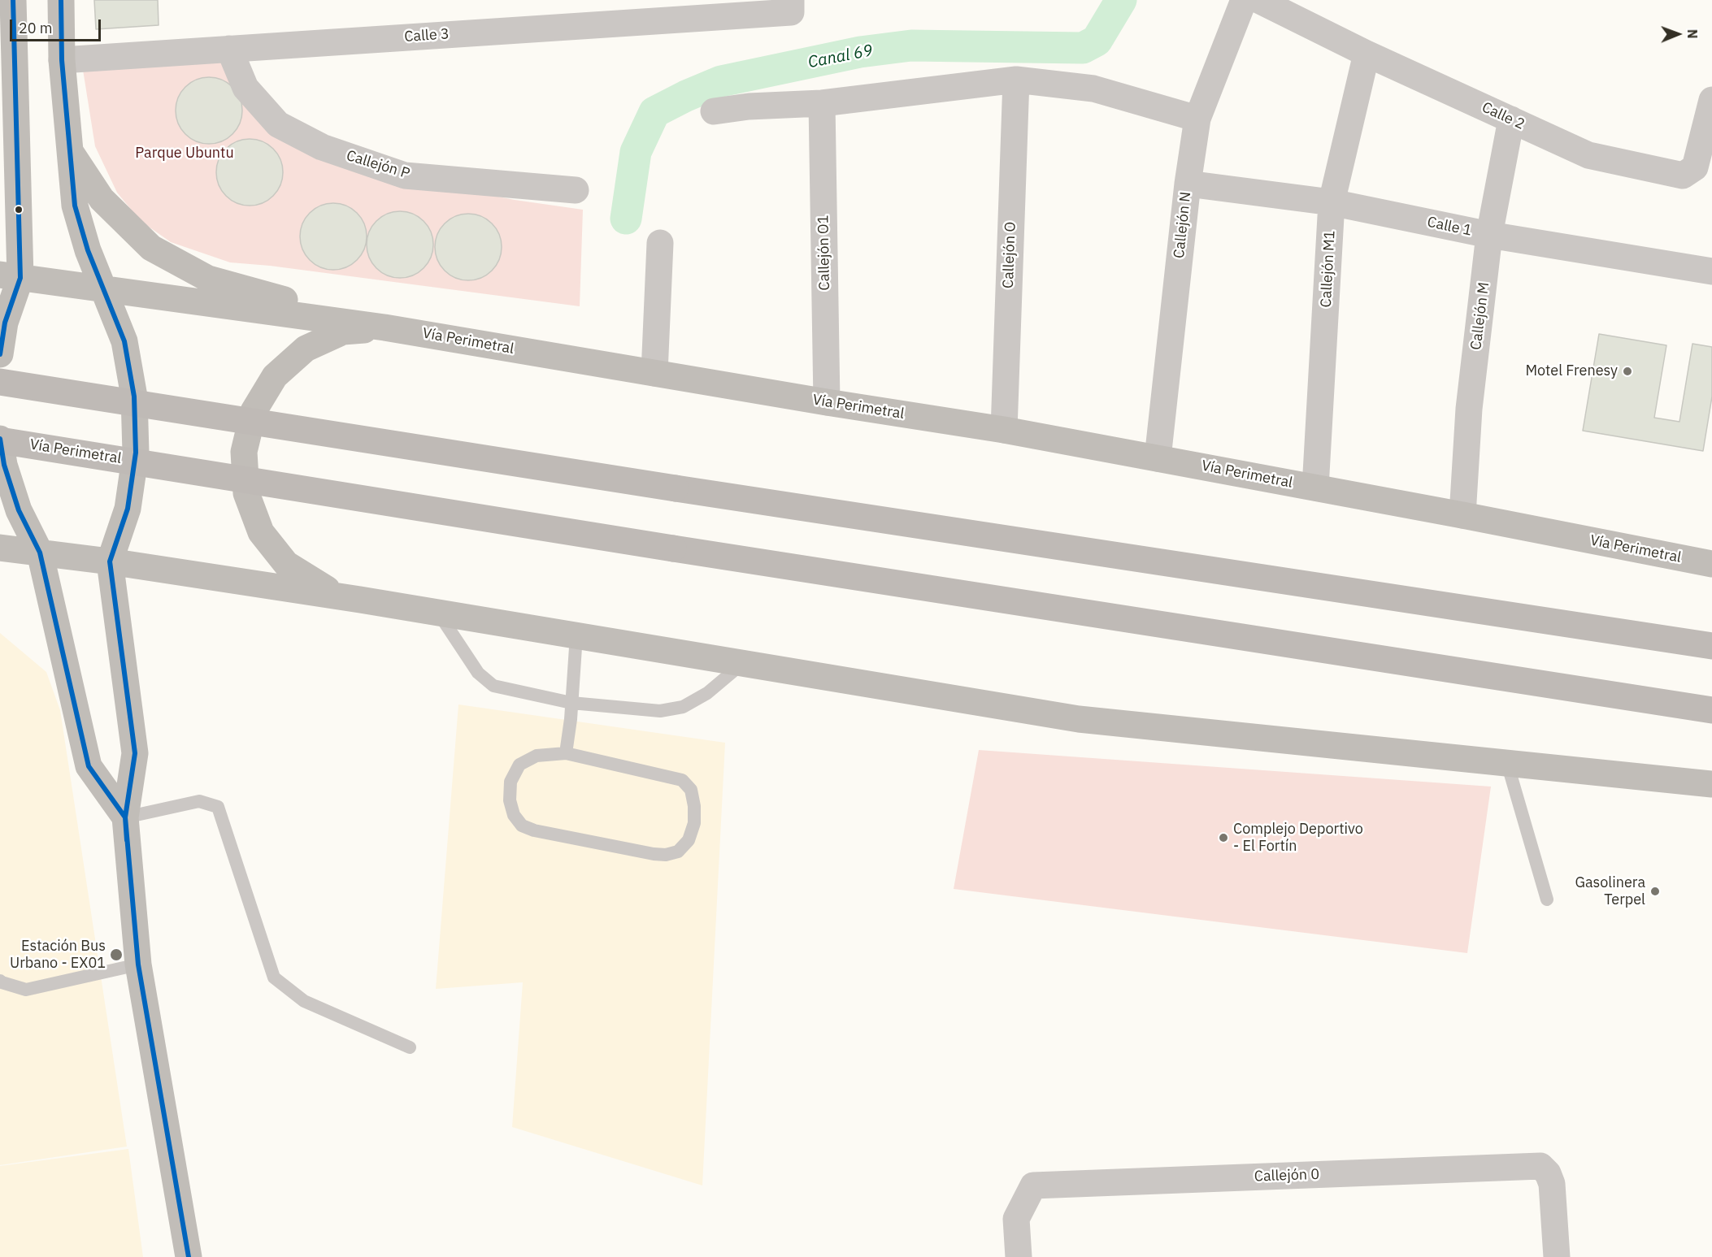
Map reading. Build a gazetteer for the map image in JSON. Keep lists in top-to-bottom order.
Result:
{
  "streets": {
    "highway": ["Vía Perimetral"],
    "street": [
      "Calle 3",
      "Calle 2",
      "Callejón P",
      "Callejón N",
      "Calle 1",
      "Callejón O1",
      "Callejón O",
      "Callejón M1",
      "Callejón M",
      "Callejón 0"
    ]
  },
  "crossings": [
    ["Calle 3", "Callejón P"],
    ["Calle 2", "Callejón M1"],
    ["Calle 2", "Callejón M"],
    ["Callejón N", "Calle 1"],
    ["Callejón N", "Vía Perimetral"],
    ["Calle 1", "Callejón M1"],
    ["Calle 1", "Callejón M"],
    ["Callejón O1", "Vía Perimetral"],
    ["Callejón O", "Vía Perimetral"],
    ["Callejón M1", "Vía Perimetral"],
    ["Callejón M", "Vía Perimetral"]
  ],
  "water": ["Canal 69"],
  "parks": ["Parque Ubuntu"],
  "places": [
    "Motel Frenesy",
    "Complejo Deportivo - El Fortín",
    "Gasolinera Terpel",
    "Estación Bus Urbano - EX01"
  ],
  "scale_bar": "20 m",
  "north": "right"
}
